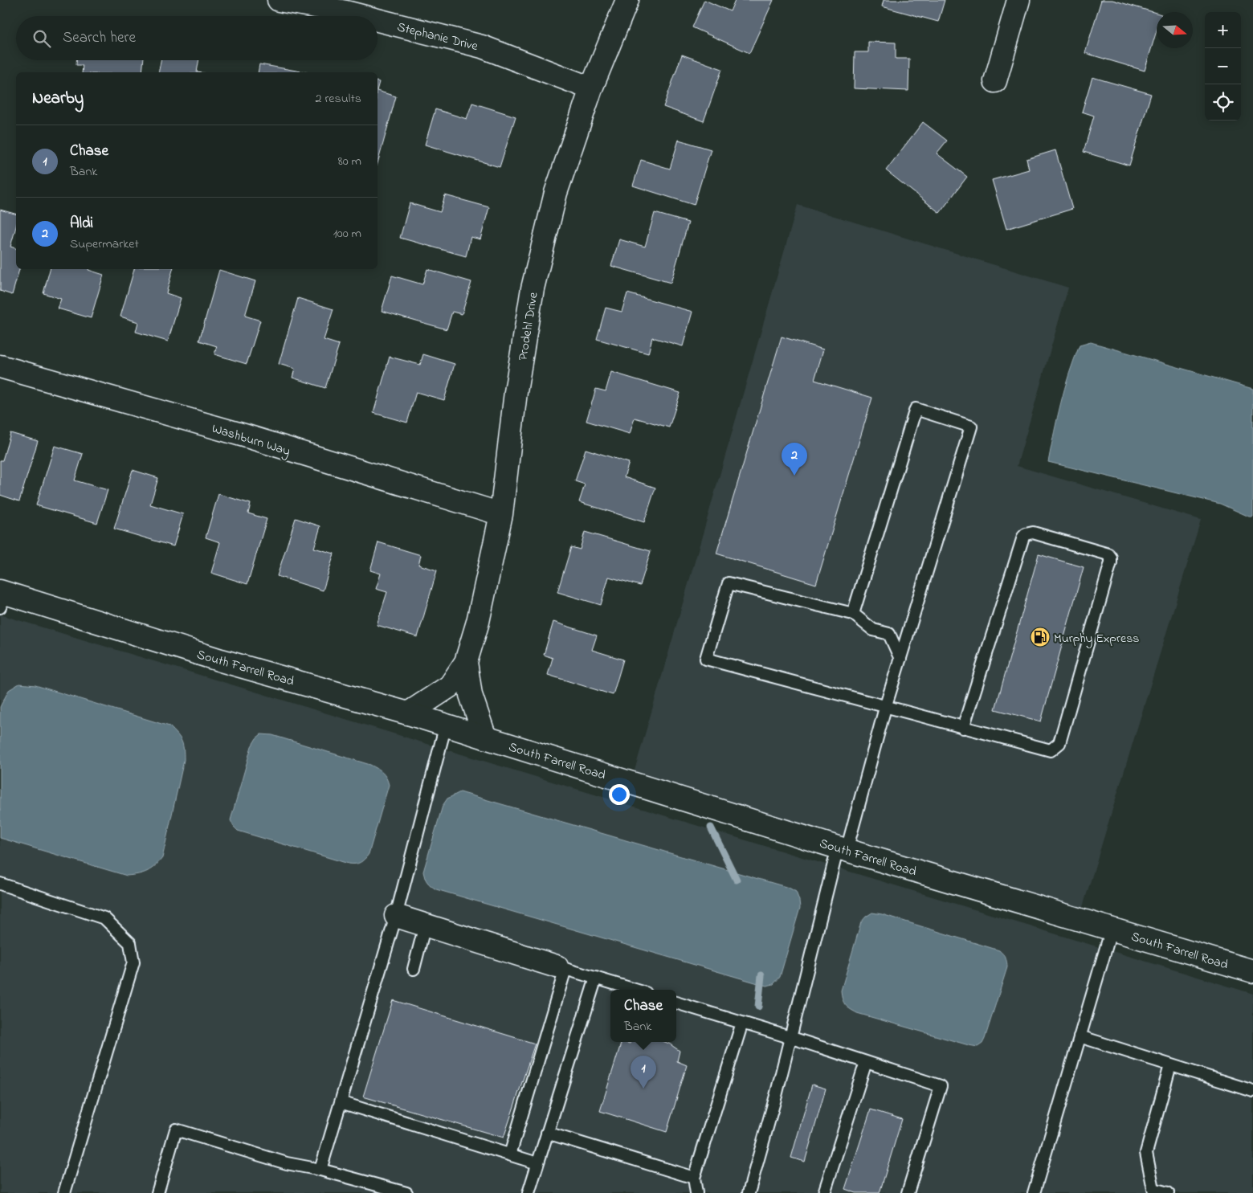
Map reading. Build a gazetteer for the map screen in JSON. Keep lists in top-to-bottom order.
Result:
{
  "streets": {
    "street": [
      "Stephanie Drive",
      "Prodehl Drive",
      "Washburn Way",
      "South Farrell Road"
    ]
  },
  "crossings": [
    ["Stephanie Drive", "Prodehl Drive"],
    ["Prodehl Drive", "Washburn Way"],
    ["Prodehl Drive", "South Farrell Road"]
  ],
  "places": {
    "fuel station": ["Murphy Express"]
  },
  "north": "right",
  "page": {
    "map_buttons": ["+", "−"],
    "search": "Search here",
    "heading": ["Nearby", "2 results"],
    "list": [
      {
        "mark": "1",
        "name": "Chase",
        "note": "Bank",
        "value": "80 m"
      },
      {
        "mark": "2",
        "name": "Aldi",
        "note": "Supermarket",
        "value": "100 m"
      }
    ],
    "pins": ["2", "1"],
    "popup": ["Chase", "Bank"]
  }
}
